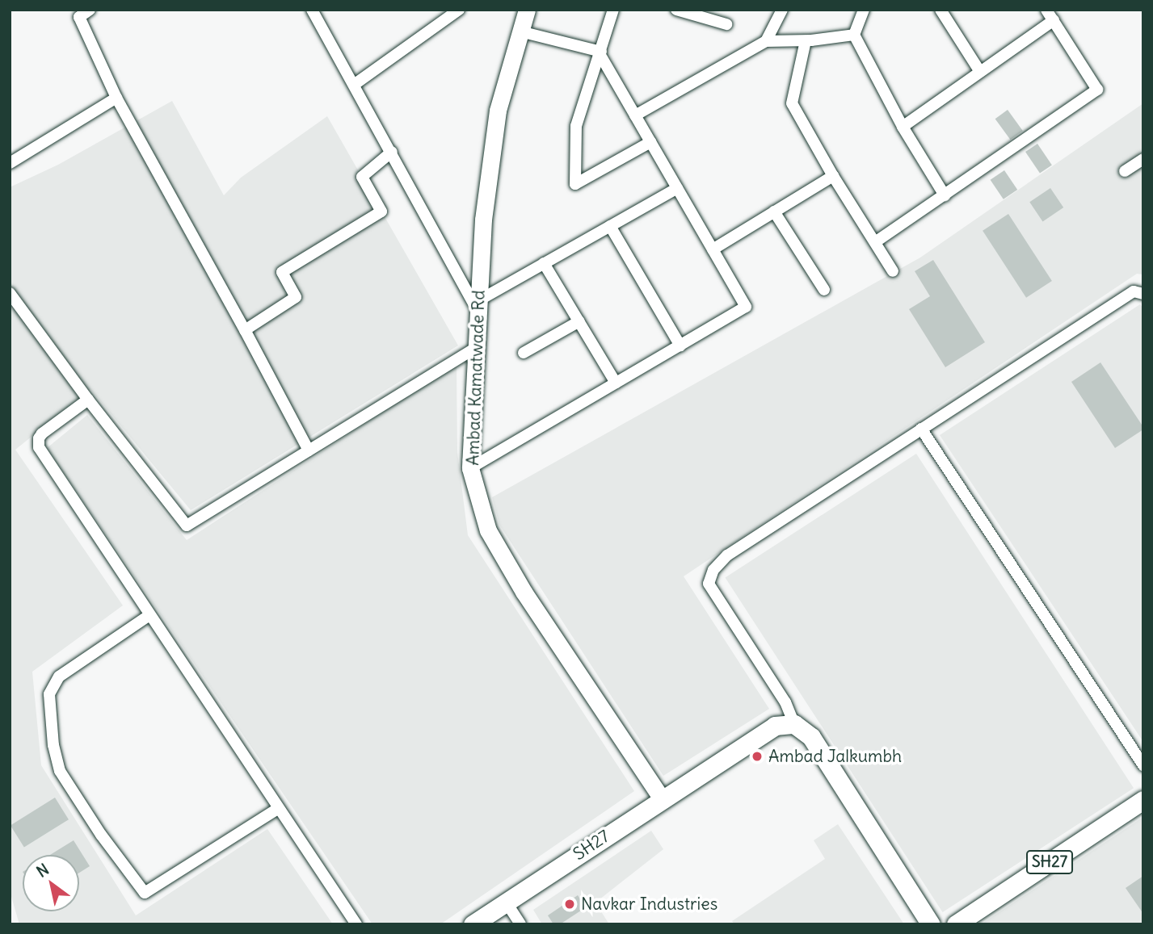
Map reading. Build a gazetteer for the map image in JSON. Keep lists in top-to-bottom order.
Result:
{
  "streets": {
    "main road": ["SH27"],
    "street": ["Ambad Kamatwade Rd"]
  },
  "crossings": [
    ["Ambad Kamatwade Rd", "SH27"]
  ],
  "places": ["Ambad Jalkumbh", "Navkar Industries"],
  "north": "top left"
}
